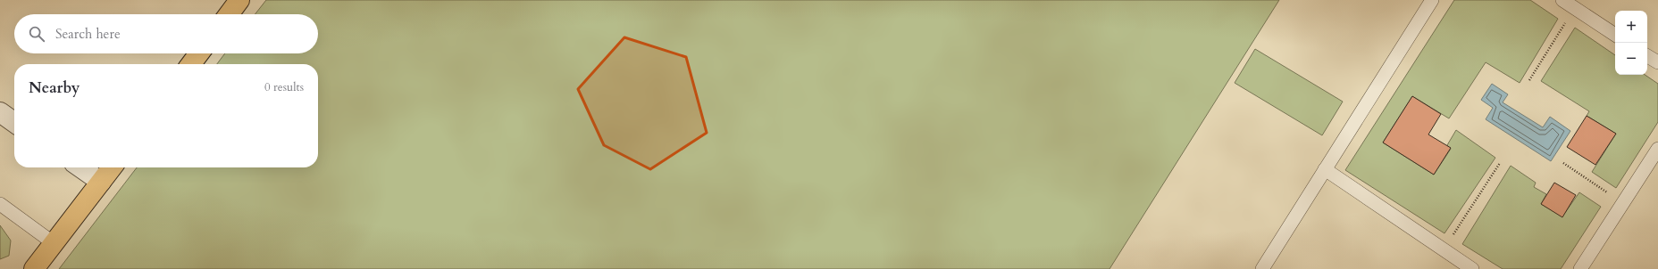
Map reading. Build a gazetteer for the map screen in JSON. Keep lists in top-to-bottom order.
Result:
{
  "page": {
    "map_buttons": ["+", "−"],
    "search": "Search here",
    "heading": ["Nearby", "0 results"]
  }
}
